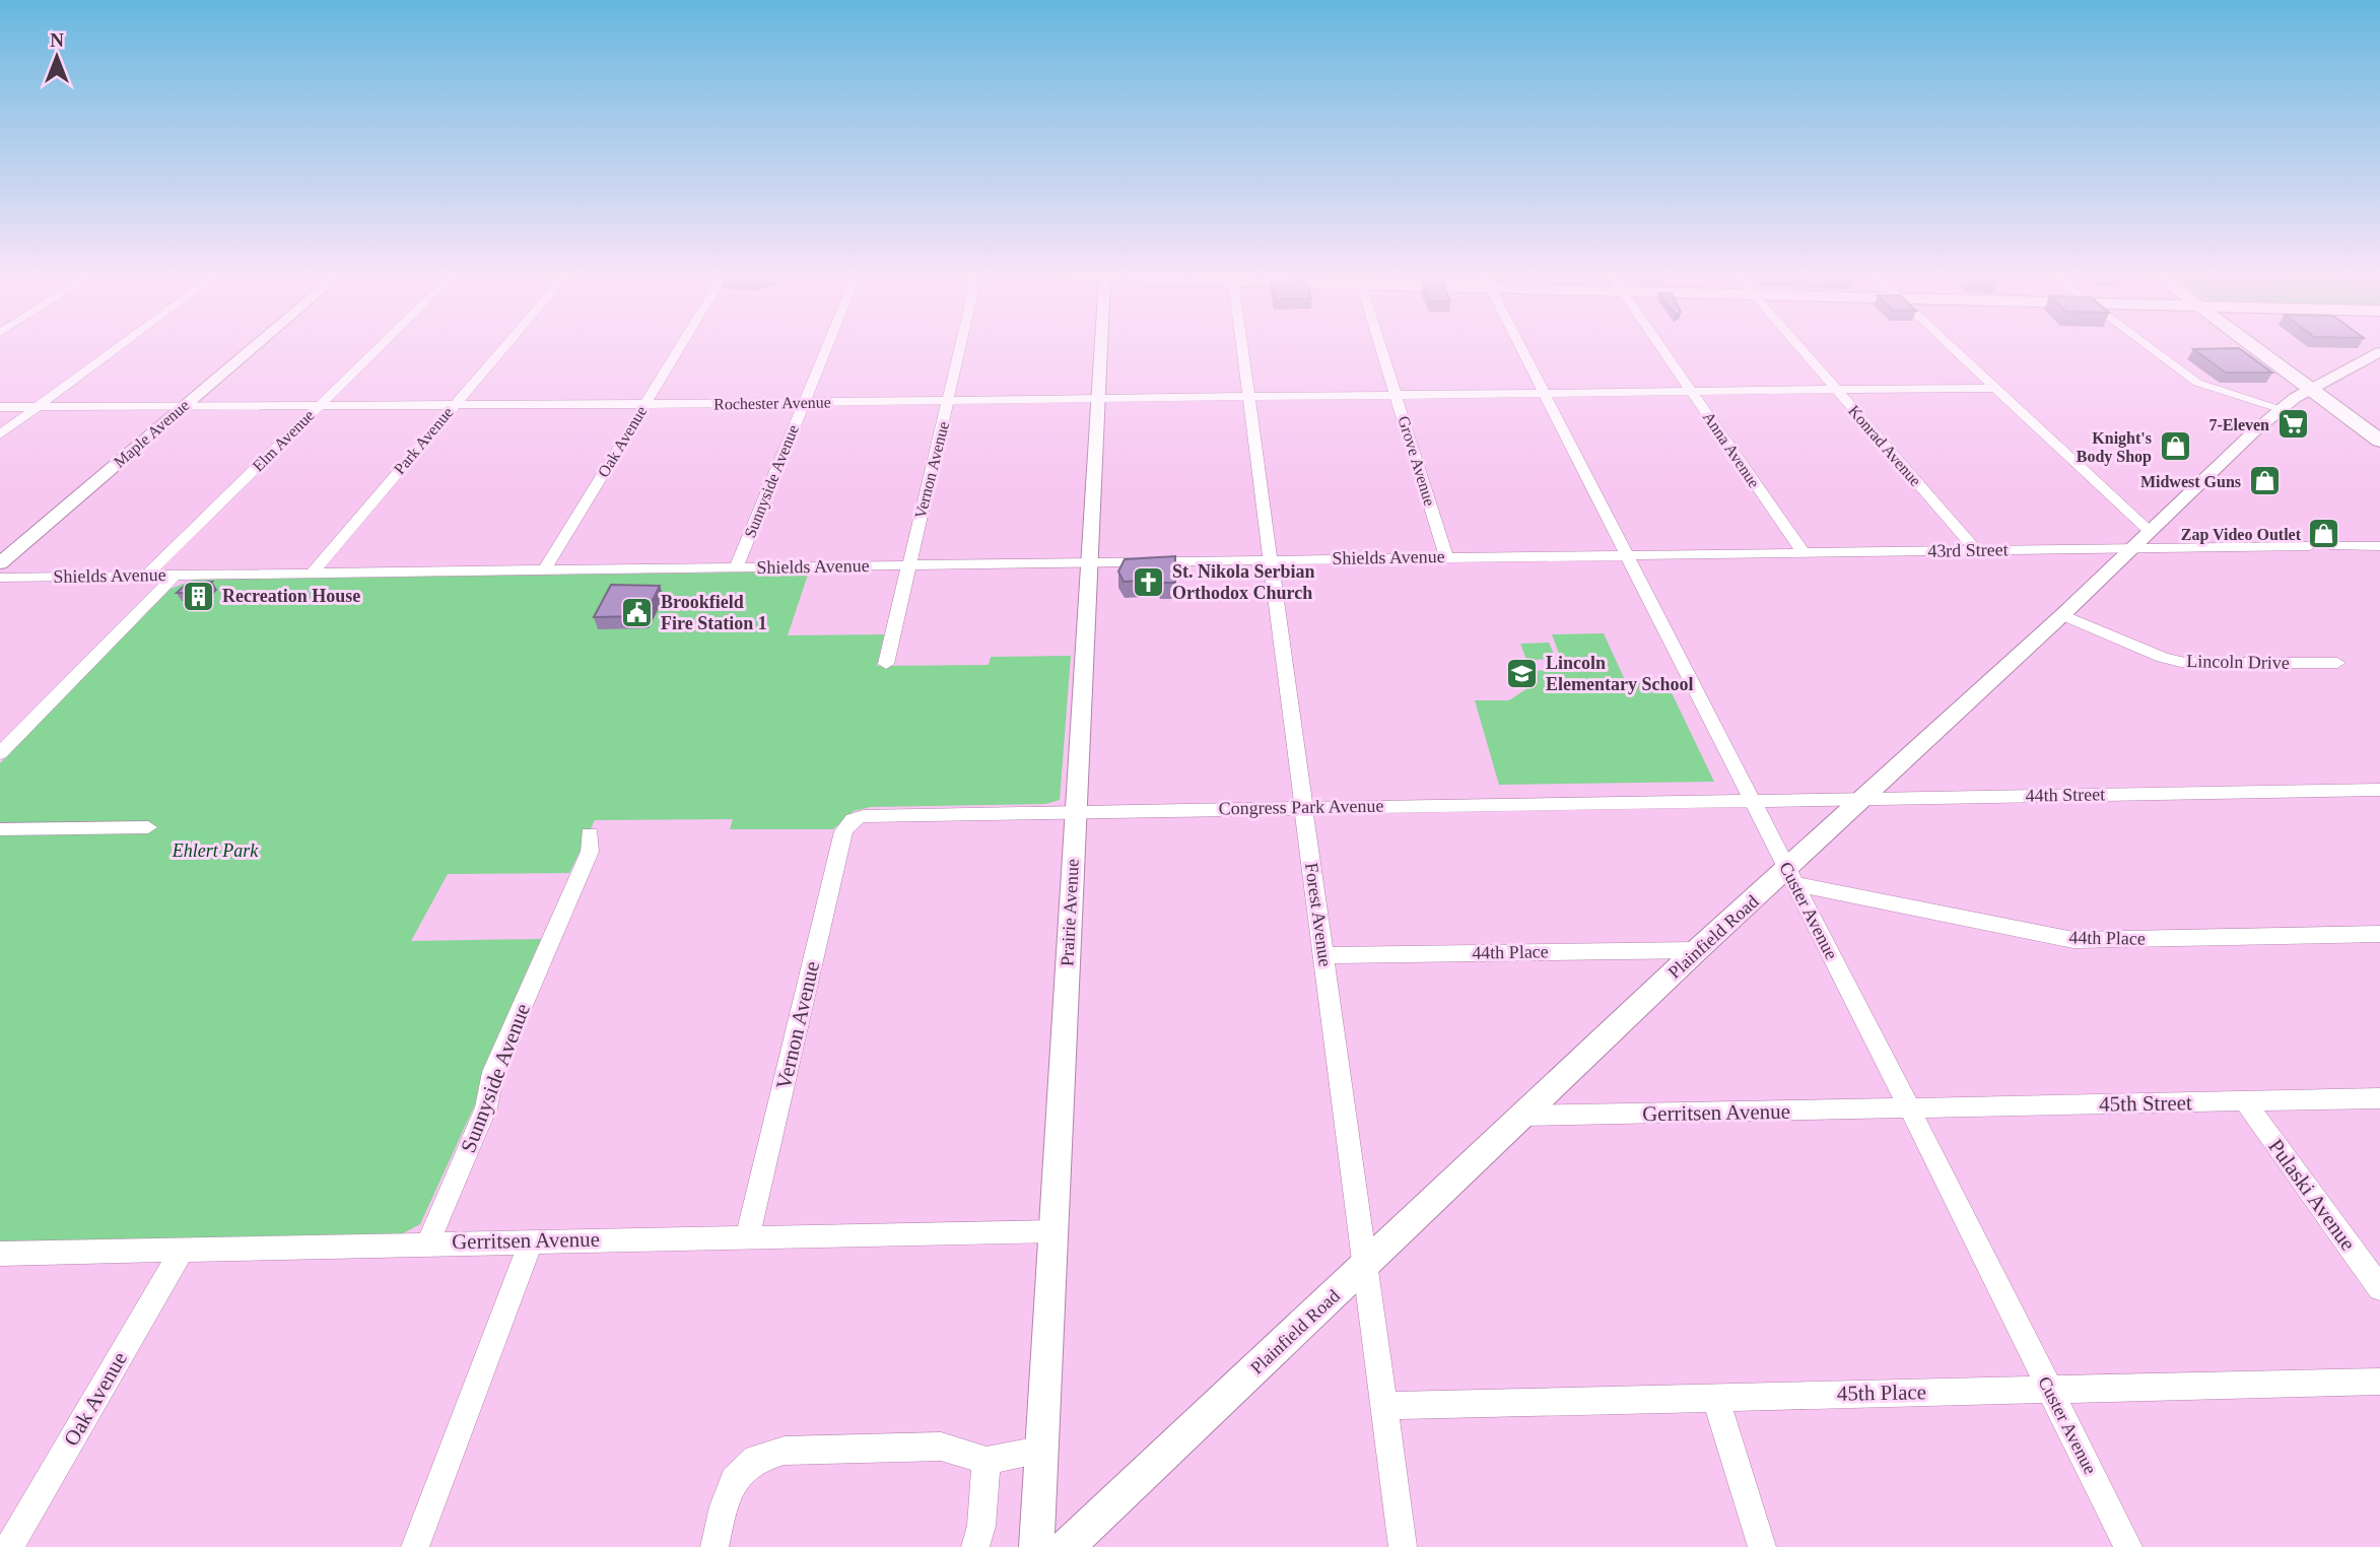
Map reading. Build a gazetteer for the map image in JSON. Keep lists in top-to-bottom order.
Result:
{
  "streets": {
    "street": [
      "Rochester Avenue",
      "Maple Avenue",
      "Elm Avenue",
      "Park Avenue",
      "Oak Avenue",
      "Konrad Avenue",
      "Anna Avenue",
      "Grove Avenue",
      "Vernon Avenue",
      "Sunnyside Avenue",
      "43rd Street",
      "Shields Avenue",
      "Lincoln Drive",
      "44th Street",
      "Congress Park Avenue",
      "Custer Avenue",
      "Prairie Avenue",
      "Forest Avenue",
      "Plainfield Road",
      "44th Place",
      "45th Street",
      "Gerritsen Avenue",
      "Pulaski Avenue",
      "45th Place"
    ]
  },
  "crossings": [
    ["Rochester Avenue", "Maple Avenue"],
    ["Rochester Avenue", "Elm Avenue"],
    ["Rochester Avenue", "Park Avenue"],
    ["Rochester Avenue", "Oak Avenue"],
    ["Rochester Avenue", "Konrad Avenue"],
    ["Rochester Avenue", "Anna Avenue"],
    ["Rochester Avenue", "Grove Avenue"],
    ["Rochester Avenue", "Vernon Avenue"],
    ["Rochester Avenue", "Sunnyside Avenue"],
    ["Rochester Avenue", "Custer Avenue"],
    ["Rochester Avenue", "Prairie Avenue"],
    ["Rochester Avenue", "Forest Avenue"],
    ["Elm Avenue", "Shields Avenue"],
    ["Park Avenue", "Shields Avenue"],
    ["Oak Avenue", "Shields Avenue"],
    ["Oak Avenue", "Gerritsen Avenue"],
    ["Konrad Avenue", "43rd Street"],
    ["Anna Avenue", "43rd Street"],
    ["Grove Avenue", "Shields Avenue"],
    ["Vernon Avenue", "Shields Avenue"],
    ["Vernon Avenue", "Congress Park Avenue"],
    ["Vernon Avenue", "Gerritsen Avenue"],
    ["Sunnyside Avenue", "Shields Avenue"],
    ["Sunnyside Avenue", "Gerritsen Avenue"],
    ["43rd Street", "Shields Avenue"],
    ["43rd Street", "Custer Avenue"],
    ["43rd Street", "Plainfield Road"],
    ["Shields Avenue", "Custer Avenue"],
    ["Shields Avenue", "Prairie Avenue"],
    ["Shields Avenue", "Forest Avenue"],
    ["Lincoln Drive", "Plainfield Road"],
    ["44th Street", "Congress Park Avenue"],
    ["44th Street", "Custer Avenue"],
    ["44th Street", "Plainfield Road"],
    ["Congress Park Avenue", "Custer Avenue"],
    ["Congress Park Avenue", "Prairie Avenue"],
    ["Congress Park Avenue", "Forest Avenue"],
    ["Custer Avenue", "Plainfield Road"],
    ["Custer Avenue", "44th Place"],
    ["Custer Avenue", "45th Street"],
    ["Custer Avenue", "Gerritsen Avenue"],
    ["Custer Avenue", "45th Place"],
    ["Prairie Avenue", "Gerritsen Avenue"],
    ["Forest Avenue", "Plainfield Road"],
    ["Forest Avenue", "44th Place"],
    ["Forest Avenue", "45th Place"],
    ["Plainfield Road", "44th Place"],
    ["Plainfield Road", "Gerritsen Avenue"],
    ["45th Street", "Gerritsen Avenue"],
    ["45th Street", "Pulaski Avenue"]
  ],
  "parks": ["Ehlert Park"],
  "places": {
    "supermarket": ["7-Eleven"],
    "shop": ["Knight's Body Shop", "Midwest Guns", "Zap Video Outlet"],
    "church": ["St. Nikola Serbian Orthodox Church"],
    "building": ["Recreation House"],
    "public building": ["Brookfield Fire Station 1"],
    "school or university": ["Lincoln Elementary School"]
  },
  "north": "top"
}
